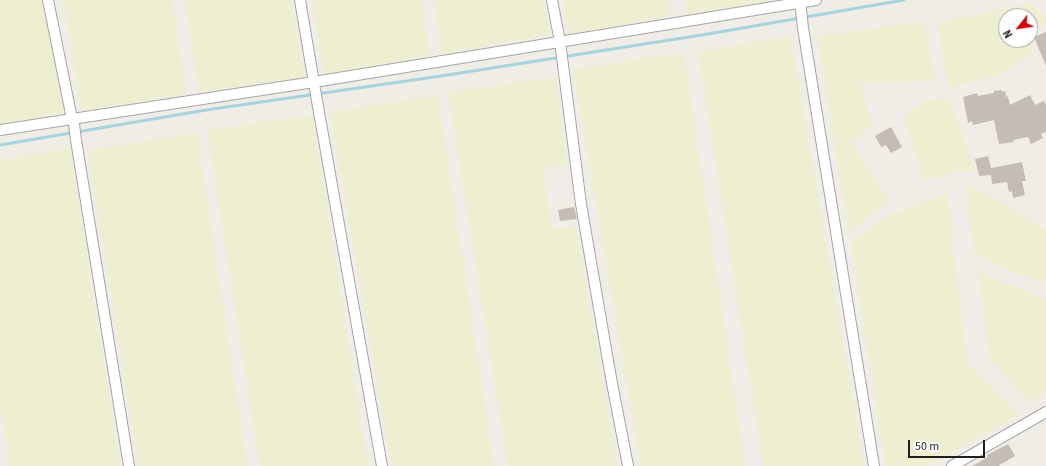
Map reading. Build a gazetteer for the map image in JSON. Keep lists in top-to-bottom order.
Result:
{
  "scale_bar": "50 m",
  "north": "bottom left"
}
